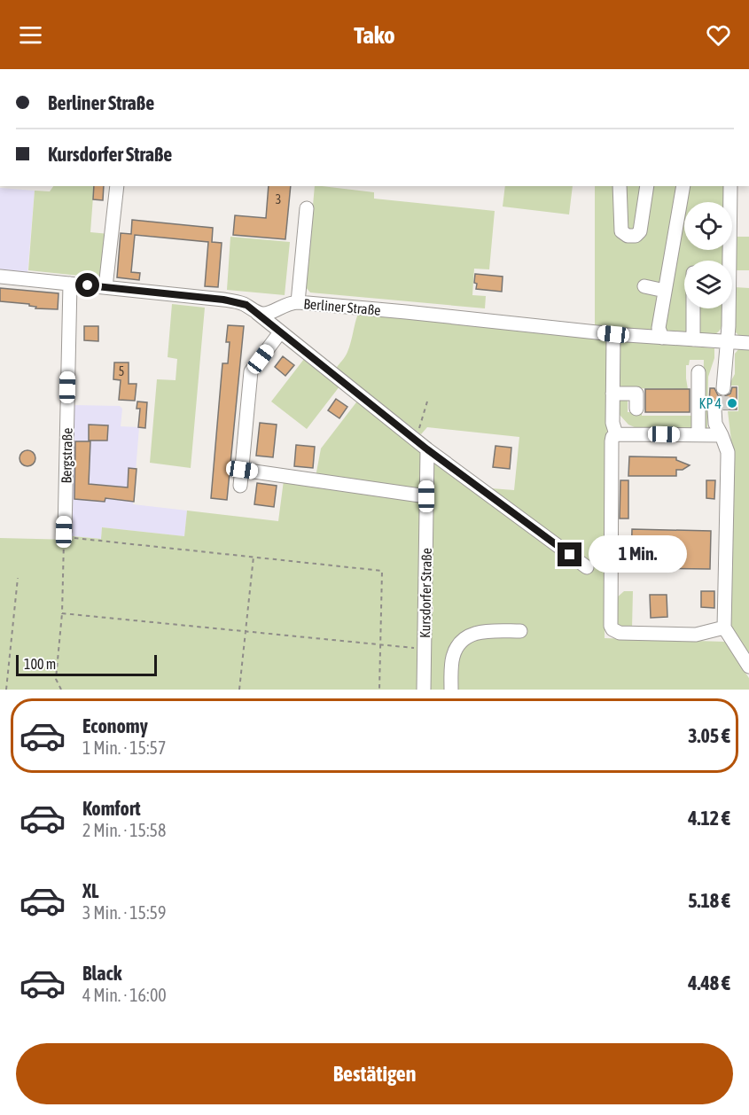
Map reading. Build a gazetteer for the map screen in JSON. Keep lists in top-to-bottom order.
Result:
{
  "streets": {
    "street": ["Berliner Straße", "Bergstraße", "Kursdorfer Straße"]
  },
  "places": ["KP 4"],
  "house_numbers": ["3", "5"],
  "scale_bar": "100 m",
  "page": {
    "header": "Tako",
    "banner": ["Berliner Straße", "Kursdorfer Straße"],
    "bubble": "1 Min.",
    "scale": "100 m",
    "list": [
      {
        "name": "Economy",
        "note": "1 Min. · 15:57",
        "value": "3.05 €"
      },
      {
        "name": "Komfort",
        "note": "2 Min. · 15:58",
        "value": "4.12 €"
      },
      {
        "name": "XL",
        "note": "3 Min. · 15:59",
        "value": "5.18 €"
      },
      {
        "name": "Black",
        "note": "4 Min. · 16:00",
        "value": "4.48 €"
      }
    ],
    "buttons": "Bestätigen"
  }
}
